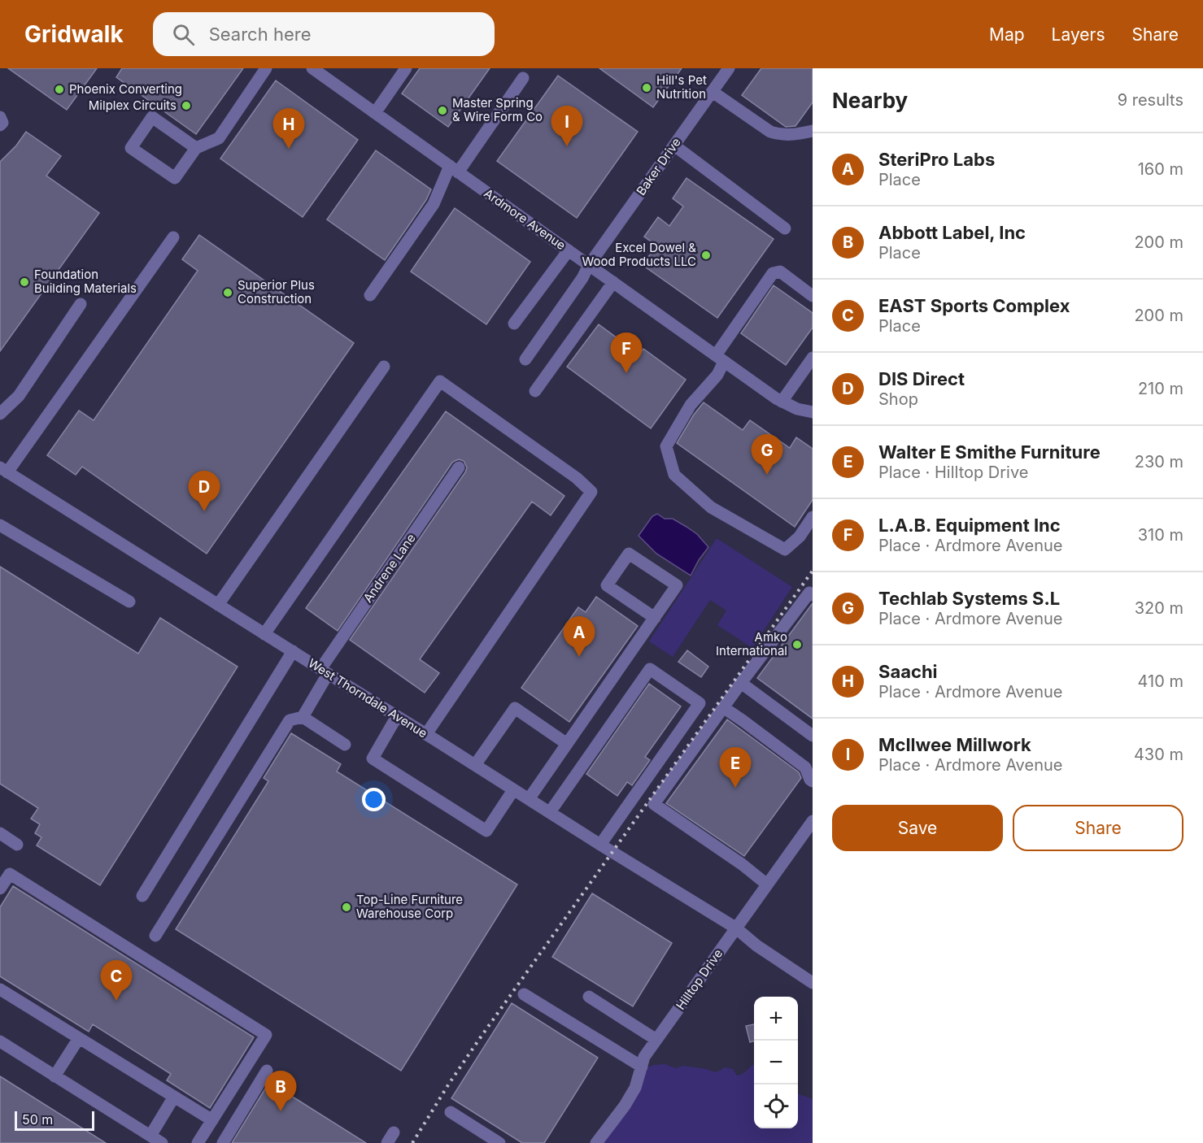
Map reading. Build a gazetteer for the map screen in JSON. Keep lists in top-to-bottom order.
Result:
{
  "streets": {
    "street": [
      "Baker Drive",
      "Ardmore Avenue",
      "Andrene Lane",
      "West Thorndale Avenue",
      "Hilltop Drive"
    ]
  },
  "crossings": [
    ["Baker Drive", "Ardmore Avenue"],
    ["Andrene Lane", "West Thorndale Avenue"],
    ["West Thorndale Avenue", "Hilltop Drive"]
  ],
  "places": [
    "Hill's Pet Nutrition",
    "Phoenix Converting",
    "Milplex Circuits",
    "Master Spring & Wire Form Co",
    "Excel Dowel & Wood Products LLC",
    "Foundation Building Materials",
    "Superior Plus Construction",
    "Amko International",
    "Top-Line Furniture Warehouse Corp"
  ],
  "scale_bar": "50 m",
  "page": {
    "header": "Gridwalk",
    "search": "Search here",
    "nav": ["Map", "Layers", "Share"],
    "heading": ["Nearby", "9 results"],
    "pins": [
      "I",
      "H",
      "F",
      "G",
      "D",
      "A",
      "E",
      "C",
      "B"
    ],
    "list": [
      {
        "mark": "A",
        "name": "SteriPro Labs",
        "note": "Place",
        "value": "160 m"
      },
      {
        "mark": "B",
        "name": "Abbott Label, Inc",
        "note": "Place",
        "value": "200 m"
      },
      {
        "mark": "C",
        "name": "EAST Sports Complex",
        "note": "Place",
        "value": "200 m"
      },
      {
        "mark": "D",
        "name": "DIS Direct",
        "note": "Shop",
        "value": "210 m"
      },
      {
        "mark": "E",
        "name": "Walter E Smithe Furniture",
        "note": "Place · Hilltop Drive",
        "value": "230 m"
      },
      {
        "mark": "F",
        "name": "L.A.B. Equipment Inc",
        "note": "Place · Ardmore Avenue",
        "value": "310 m"
      },
      {
        "mark": "G",
        "name": "Techlab Systems S.L",
        "note": "Place · Ardmore Avenue",
        "value": "320 m"
      },
      {
        "mark": "H",
        "name": "Saachi",
        "note": "Place · Ardmore Avenue",
        "value": "410 m"
      },
      {
        "mark": "I",
        "name": "McIlwee Millwork",
        "note": "Place · Ardmore Avenue",
        "value": "430 m"
      }
    ],
    "buttons": ["Save", "Share"],
    "map_buttons": ["+", "−"],
    "scale": "50 m"
  }
}
